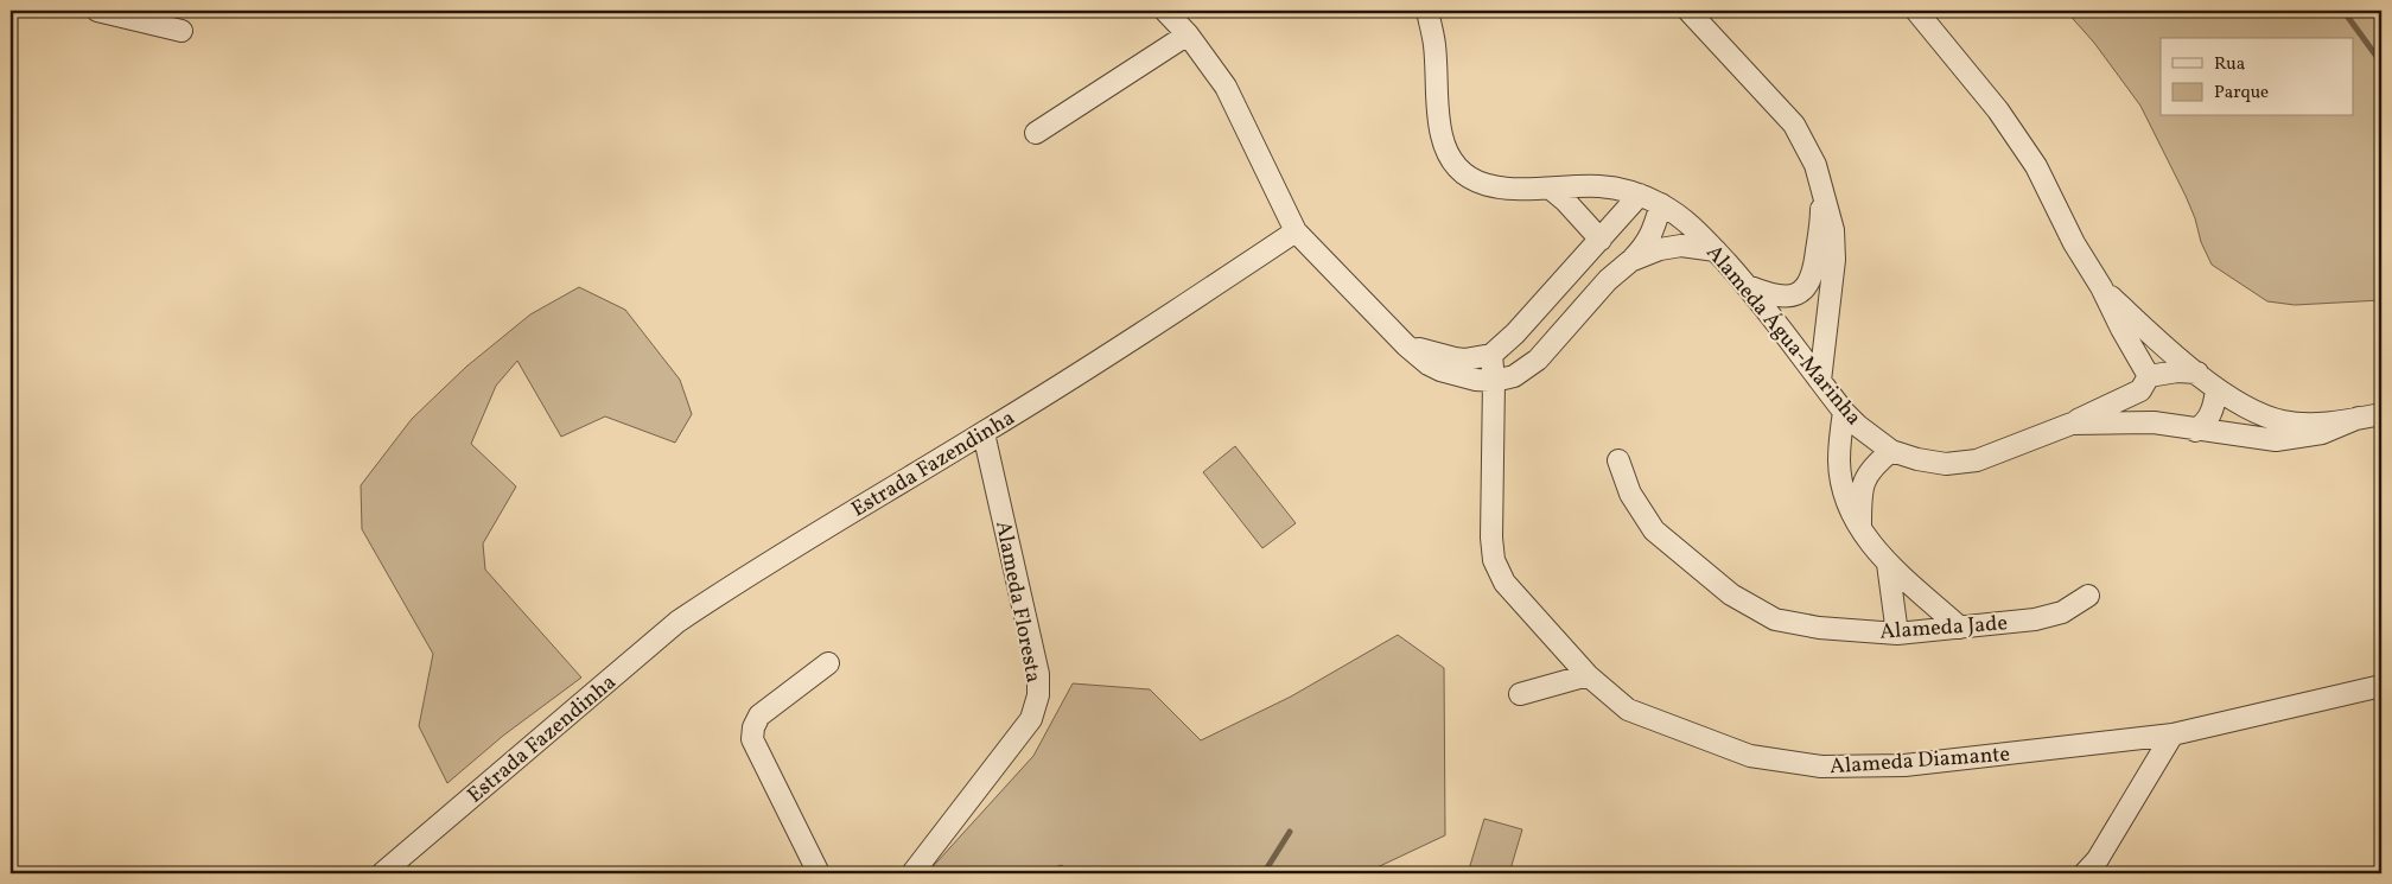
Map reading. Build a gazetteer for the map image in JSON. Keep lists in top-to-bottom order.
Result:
{
  "streets": {
    "street": [
      "Alameda Água-Marinha",
      "Estrada Fazendinha",
      "Alameda Floresta",
      "Alameda Jade",
      "Alameda Diamante"
    ]
  },
  "crossings": [
    ["Estrada Fazendinha", "Alameda Floresta"]
  ],
  "legend": ["Rua", "Parque"]
}
